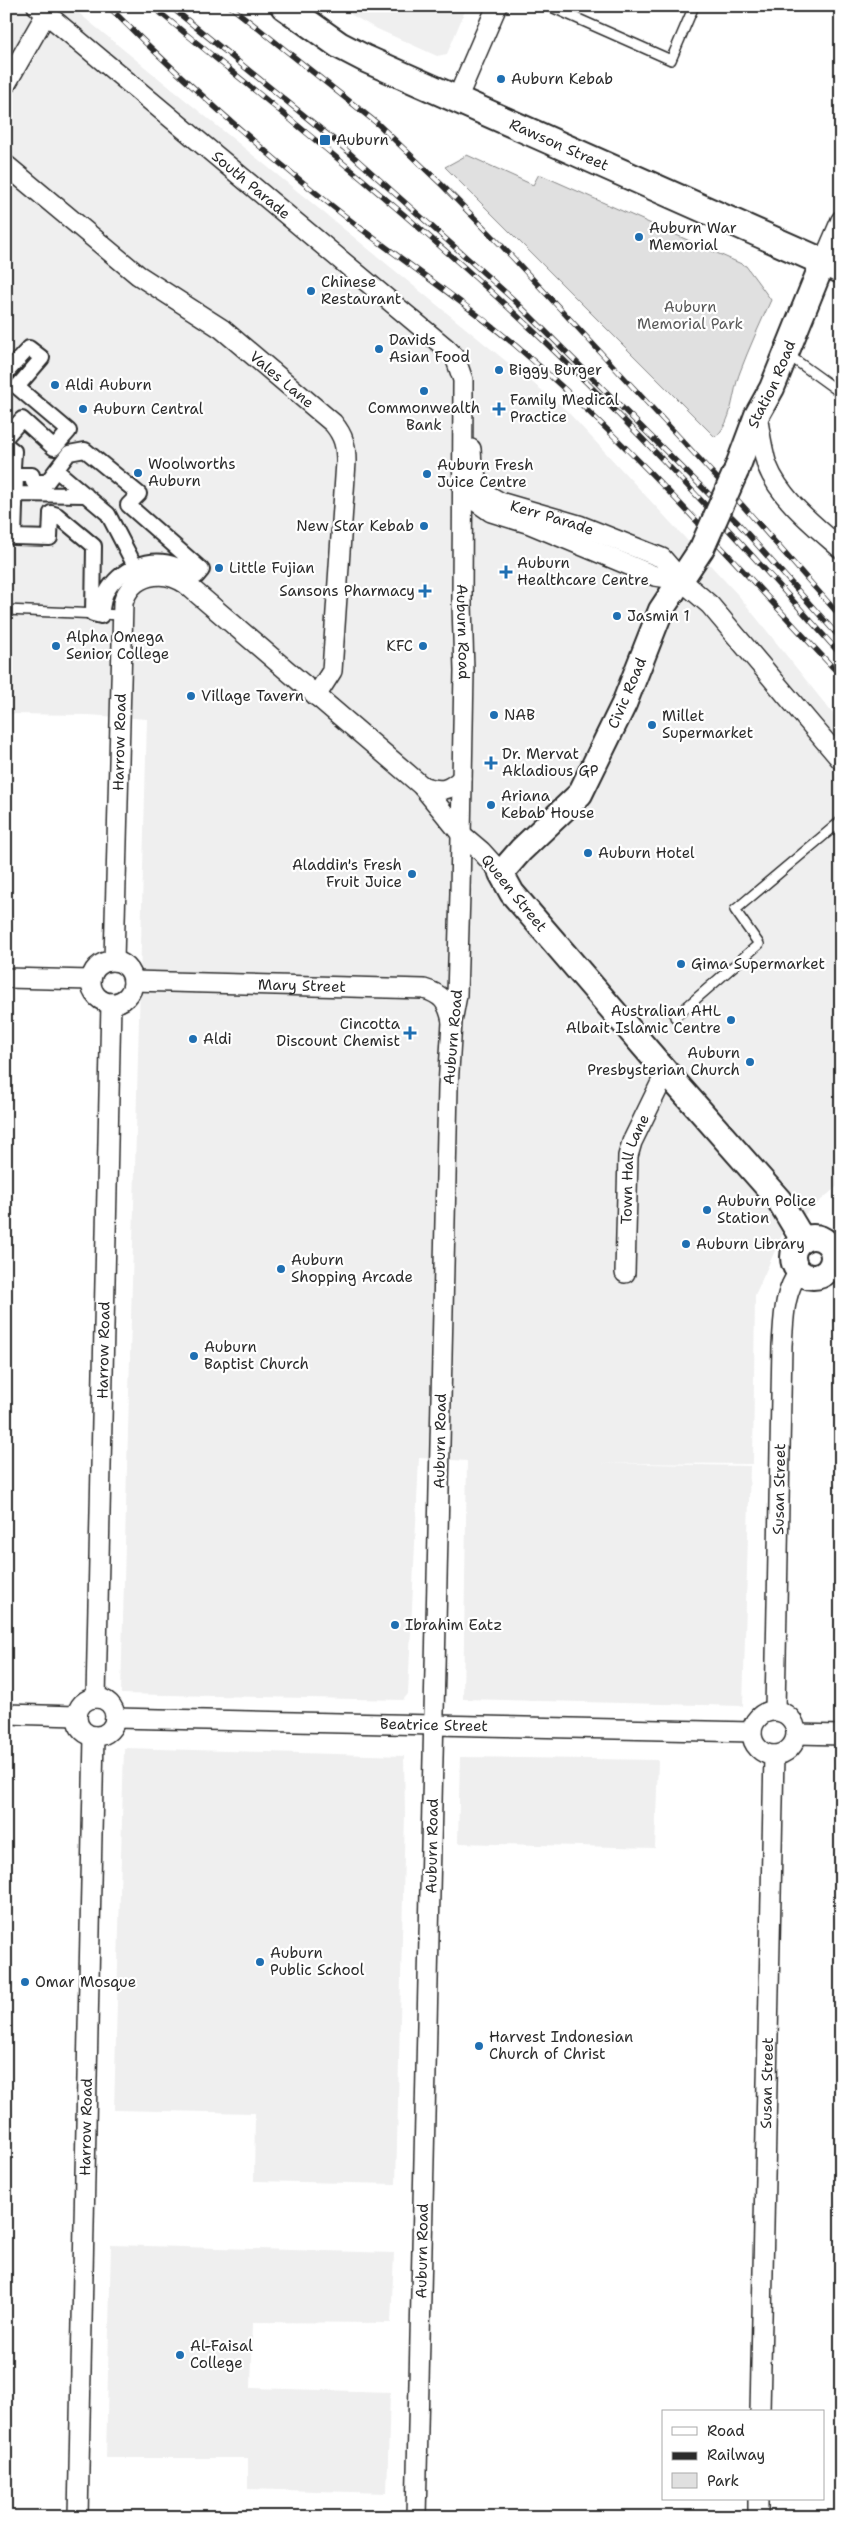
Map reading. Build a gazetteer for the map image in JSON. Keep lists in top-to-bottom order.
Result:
{
  "streets": {
    "main road": ["Rawson Street"],
    "street": [
      "South Parade",
      "Vales Lane",
      "Station Road",
      "Kerr Parade",
      "Auburn Road",
      "Civic Road",
      "Harrow Road",
      "Queen Street",
      "Mary Street",
      "Town Hall Lane",
      "Susan Street",
      "Beatrice Street"
    ]
  },
  "crossings": [
    ["Rawson Street", "Station Road"],
    ["South Parade", "Auburn Road"],
    ["Vales Lane", "Queen Street"],
    ["Station Road", "Civic Road"],
    ["Kerr Parade", "Auburn Road"],
    ["Kerr Parade", "Civic Road"],
    ["Auburn Road", "Queen Street"],
    ["Auburn Road", "Mary Street"],
    ["Auburn Road", "Beatrice Street"],
    ["Civic Road", "Queen Street"],
    ["Harrow Road", "Queen Street"],
    ["Harrow Road", "Mary Street"],
    ["Harrow Road", "Beatrice Street"],
    ["Queen Street", "Town Hall Lane"],
    ["Queen Street", "Susan Street"],
    ["Susan Street", "Beatrice Street"]
  ],
  "parks": ["Auburn Memorial Park"],
  "places": {
    "other": [
      "Auburn Kebab",
      "Auburn War Memorial",
      "Chinese Restaurant",
      "Davids Asian Food",
      "Biggy Burger",
      "Aldi Auburn",
      "Commonwealth Bank",
      "Auburn Central",
      "Woolworths Auburn",
      "Auburn Fresh Juice Centre",
      "New Star Kebab",
      "Little Fujian",
      "Jasmin 1",
      "Alpha Omega Senior College",
      "KFC",
      "Village Tavern",
      "NAB",
      "Millet Supermarket",
      "Ariana Kebab House",
      "Auburn Hotel",
      "Aladdin's Fresh Fruit Juice",
      "Gima Supermarket",
      "Australian AHL Albait Islamic Centre",
      "Aldi",
      "Auburn Presbysterian Church",
      "Auburn Police Station",
      "Auburn Library",
      "Auburn Shopping Arcade",
      "Auburn Baptist Church",
      "Ibrahim Eatz",
      "Auburn Public School",
      "Omar Mosque",
      "Harvest Indonesian Church of Christ",
      "Al-Faisal College"
    ],
    "transit": ["Auburn"],
    "health": [
      "Family Medical Practice",
      "Auburn Healthcare Centre",
      "Sansons Pharmacy",
      "Dr. Mervat Akladious GP",
      "Cincotta Discount Chemist"
    ]
  },
  "legend": ["Road", "Railway", "Park"]
}
